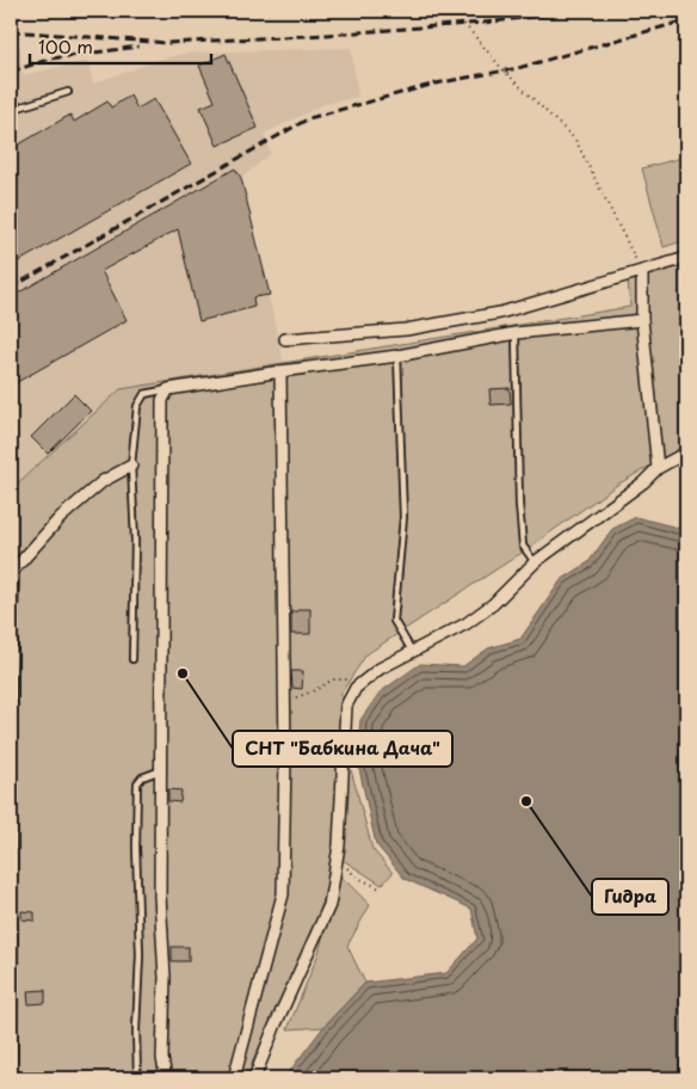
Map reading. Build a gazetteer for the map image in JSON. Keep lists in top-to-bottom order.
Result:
{
  "places": ["СНТ \"Бабкина Дача\"", "Гидра"],
  "scale_bar": "100 m"
}
